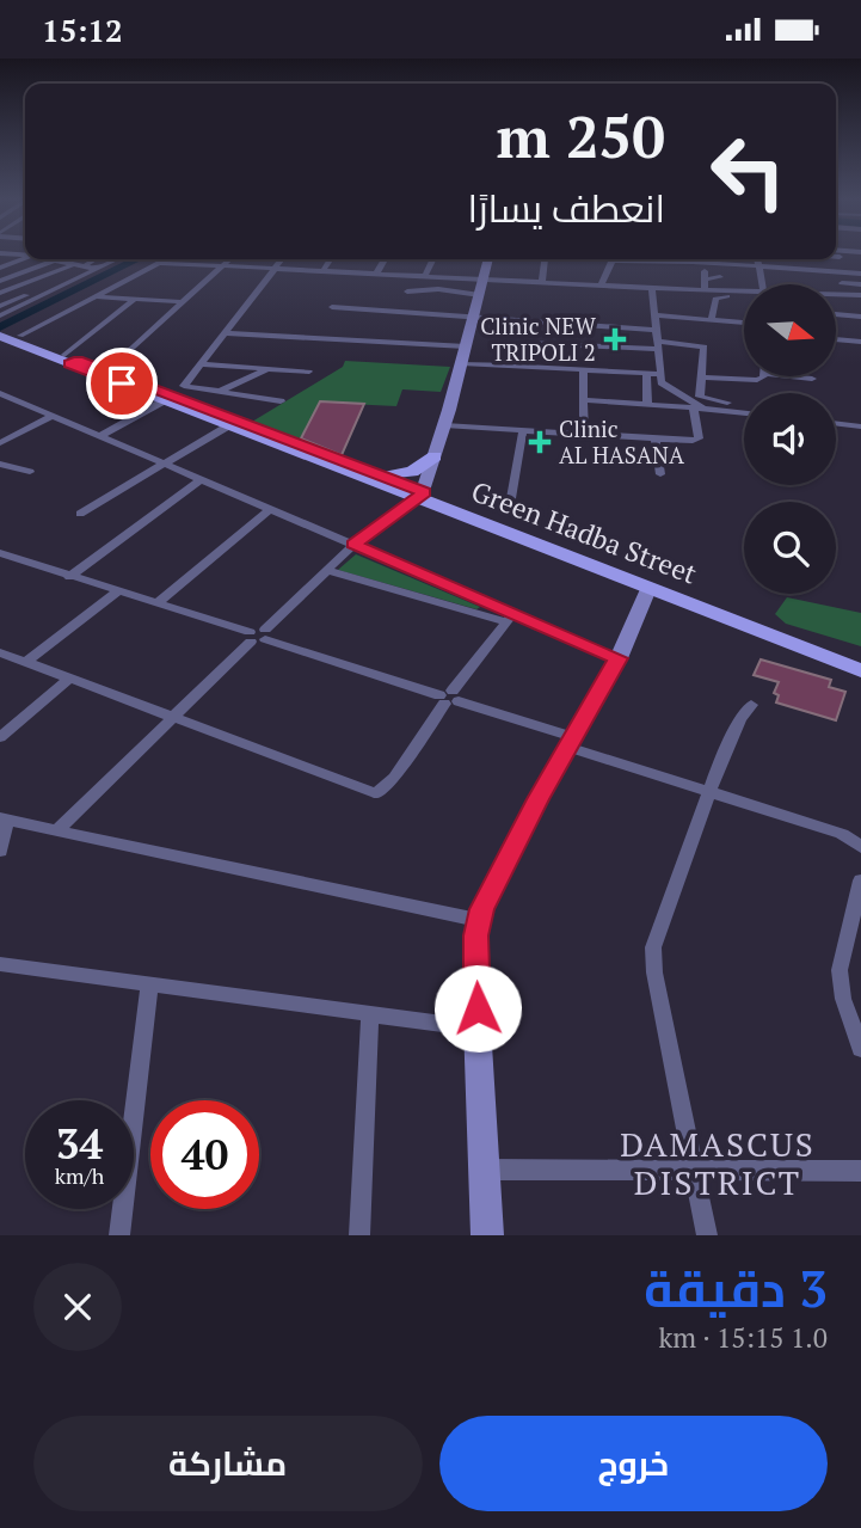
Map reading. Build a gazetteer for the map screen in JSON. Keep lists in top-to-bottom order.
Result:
{
  "streets": {
    "main road": ["Green Hadba Street"]
  },
  "districts": ["DAMASCUS DISTRICT"],
  "places": {
    "health": ["Clinic NEW TRIPOLI 2", "Clinic AL HASANA"]
  },
  "north": "right",
  "page": {
    "status": "15:12",
    "turn": ["250 m", "انعطف يسارًا"],
    "speed": "34 km/h",
    "limit": "40",
    "heading": ["3 دقيقة", "1.0 km · 15:15"],
    "buttons": ["خروج", "مشاركة"]
  }
}
